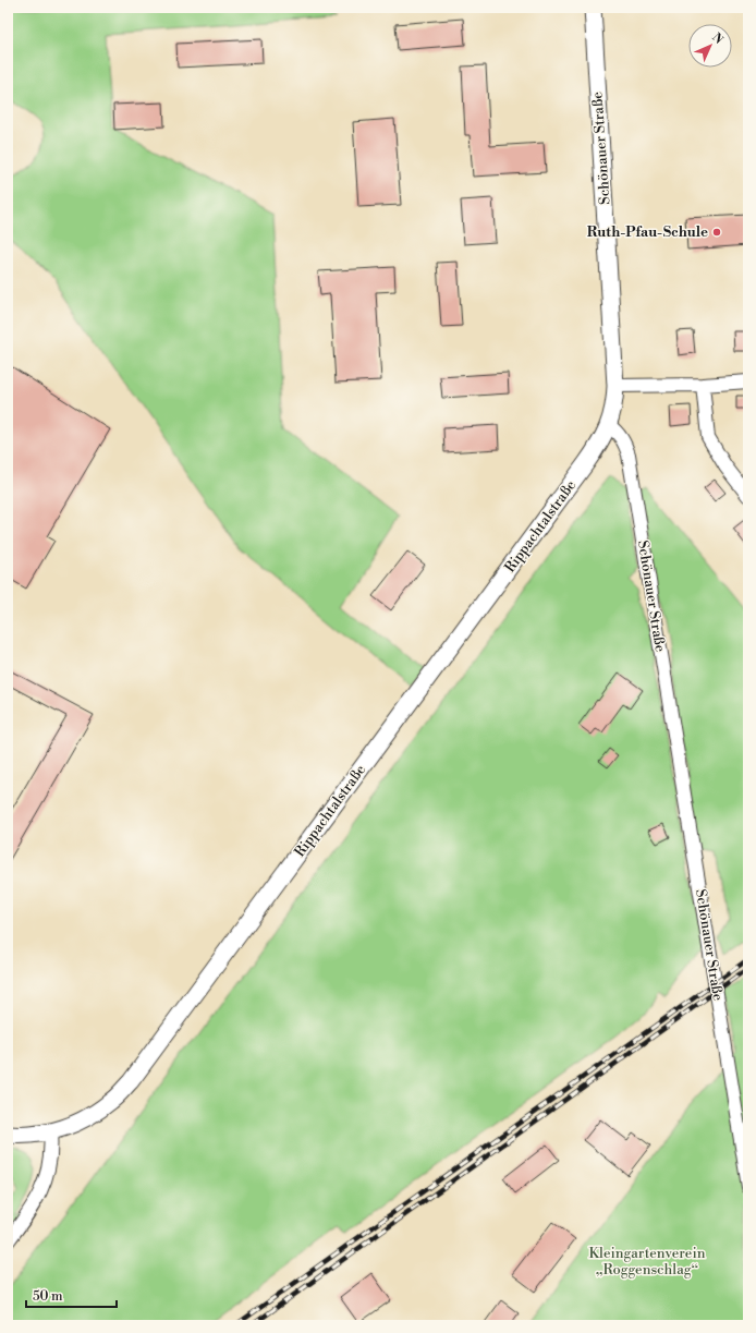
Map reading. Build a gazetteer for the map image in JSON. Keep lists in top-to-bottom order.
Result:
{
  "streets": {
    "main road": ["Schönauer Straße", "Rippachtalstraße"]
  },
  "crossings": [
    ["Schönauer Straße", "Rippachtalstraße"]
  ],
  "parks": ["Kleingartenverein „Roggenschlag“"],
  "places": ["Ruth-Pfau-Schule"],
  "scale_bar": "50 m",
  "north": "top right"
}
